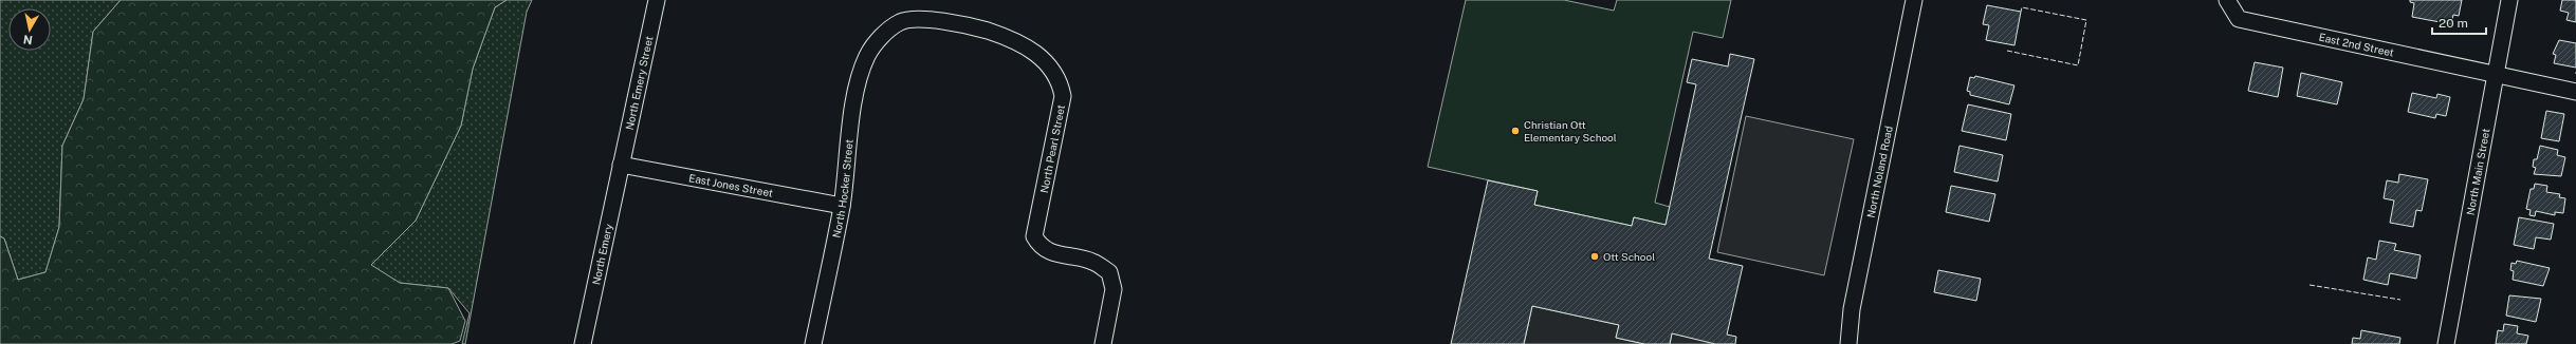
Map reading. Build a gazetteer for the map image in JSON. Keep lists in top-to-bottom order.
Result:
{
  "streets": {
    "street": [
      "East 2nd Street",
      "North Emery Street",
      "North Pearl Street",
      "North Noland Road",
      "North Main Street",
      "East Jones Street",
      "North Hocker Street",
      "North Emery"
    ]
  },
  "crossings": [
    ["East 2nd Street", "North Main Street"],
    ["North Emery Street", "East Jones Street"],
    ["North Emery Street", "North Emery"],
    ["North Pearl Street", "North Hocker Street"],
    ["East Jones Street", "North Hocker Street"],
    ["East Jones Street", "North Emery"]
  ],
  "places": ["Christian Ott Elementary School", "Ott School"],
  "scale_bar": "20 m",
  "north": "bottom"
}
